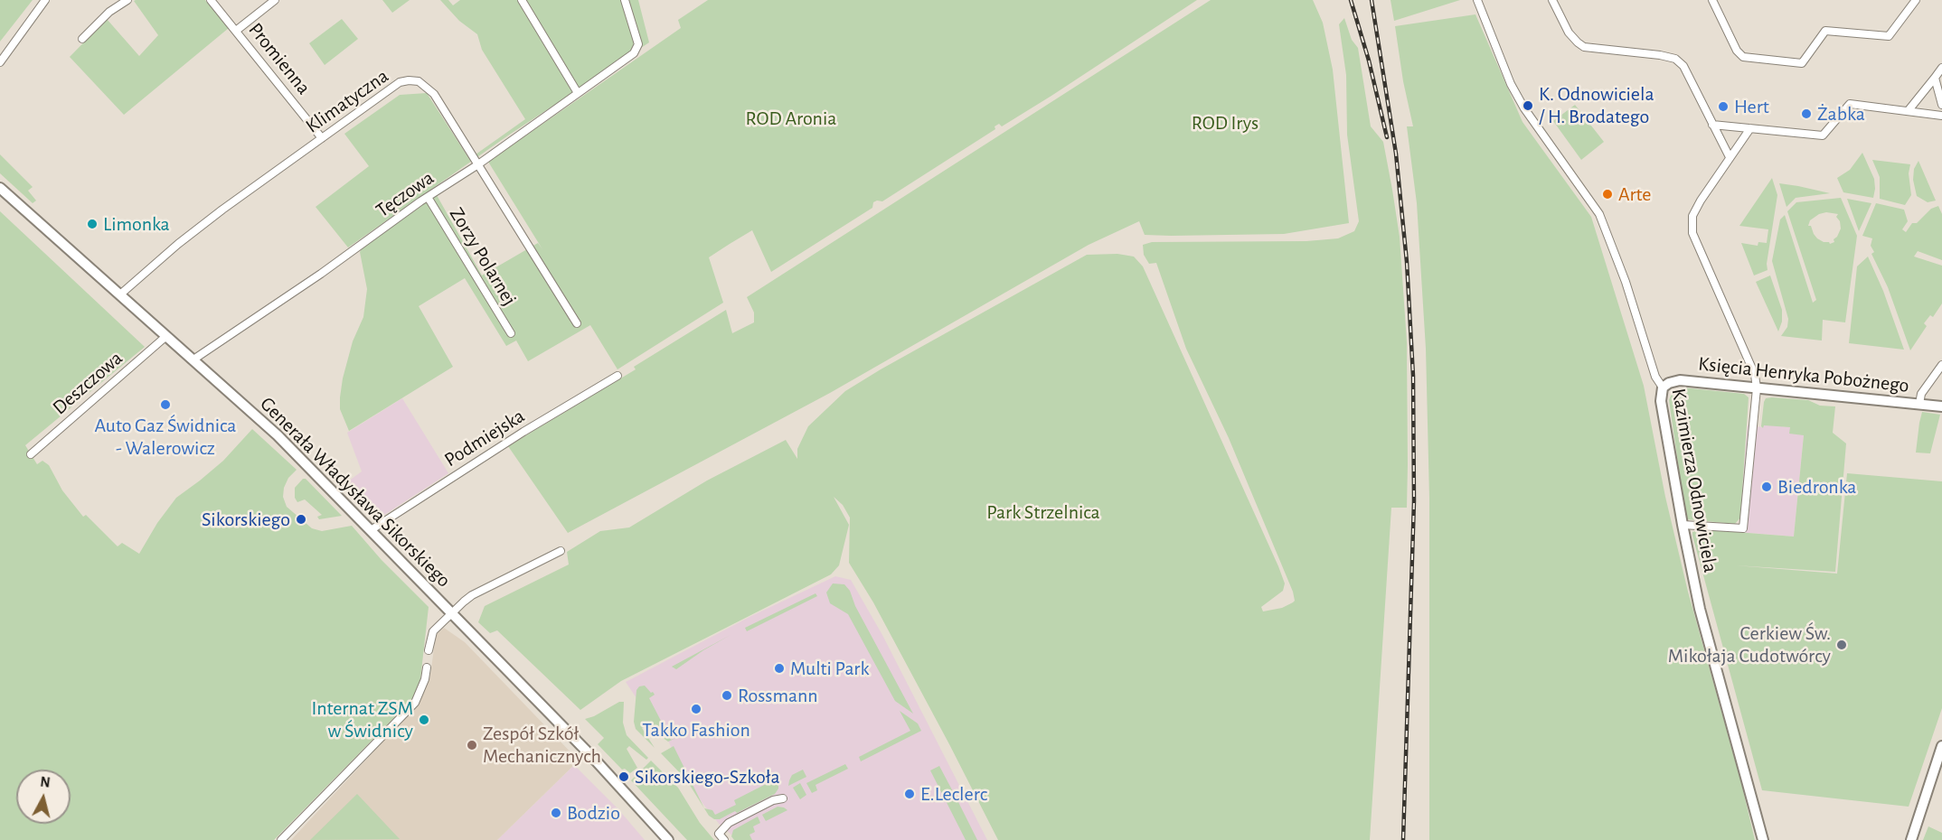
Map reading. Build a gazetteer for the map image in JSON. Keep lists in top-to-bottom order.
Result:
{
  "streets": {
    "street": [
      "Promienna",
      "Klimatyczna",
      "Tęczowa",
      "Zorzy Polarnej",
      "Księcia Henryka Pobożnego",
      "Deszczowa",
      "Podmiejska",
      "Kazimierza Odnowiciela",
      "Generała Władysława Sikorskiego"
    ]
  },
  "crossings": [
    ["Promienna", "Klimatyczna"],
    ["Klimatyczna", "Tęczowa"],
    ["Klimatyczna", "Generała Władysława Sikorskiego"],
    ["Tęczowa", "Zorzy Polarnej"],
    ["Tęczowa", "Generała Władysława Sikorskiego"],
    ["Księcia Henryka Pobożnego", "Kazimierza Odnowiciela"],
    ["Deszczowa", "Generała Władysława Sikorskiego"],
    ["Podmiejska", "Generała Władysława Sikorskiego"]
  ],
  "parks": ["ROD Aronia", "ROD Irys", "Park Strzelnica"],
  "places": [
    "K. Odnowiciela / H. Brodatego",
    "Hert",
    "Żabka",
    "Arte",
    "Limonka",
    "Auto Gaz Świdnica - Walerowicz",
    "Biedronka",
    "Sikorskiego",
    "Cerkiew Św. Mikołaja Cudotwórcy",
    "Multi Park",
    "Rossmann",
    "Takko Fashion",
    "Internat ZSM w Świdnicy",
    "Zespół Szkół Mechanicznych",
    "Sikorskiego-Szkoła",
    "E.Leclerc",
    "Bodzio"
  ],
  "north": "top"
}
